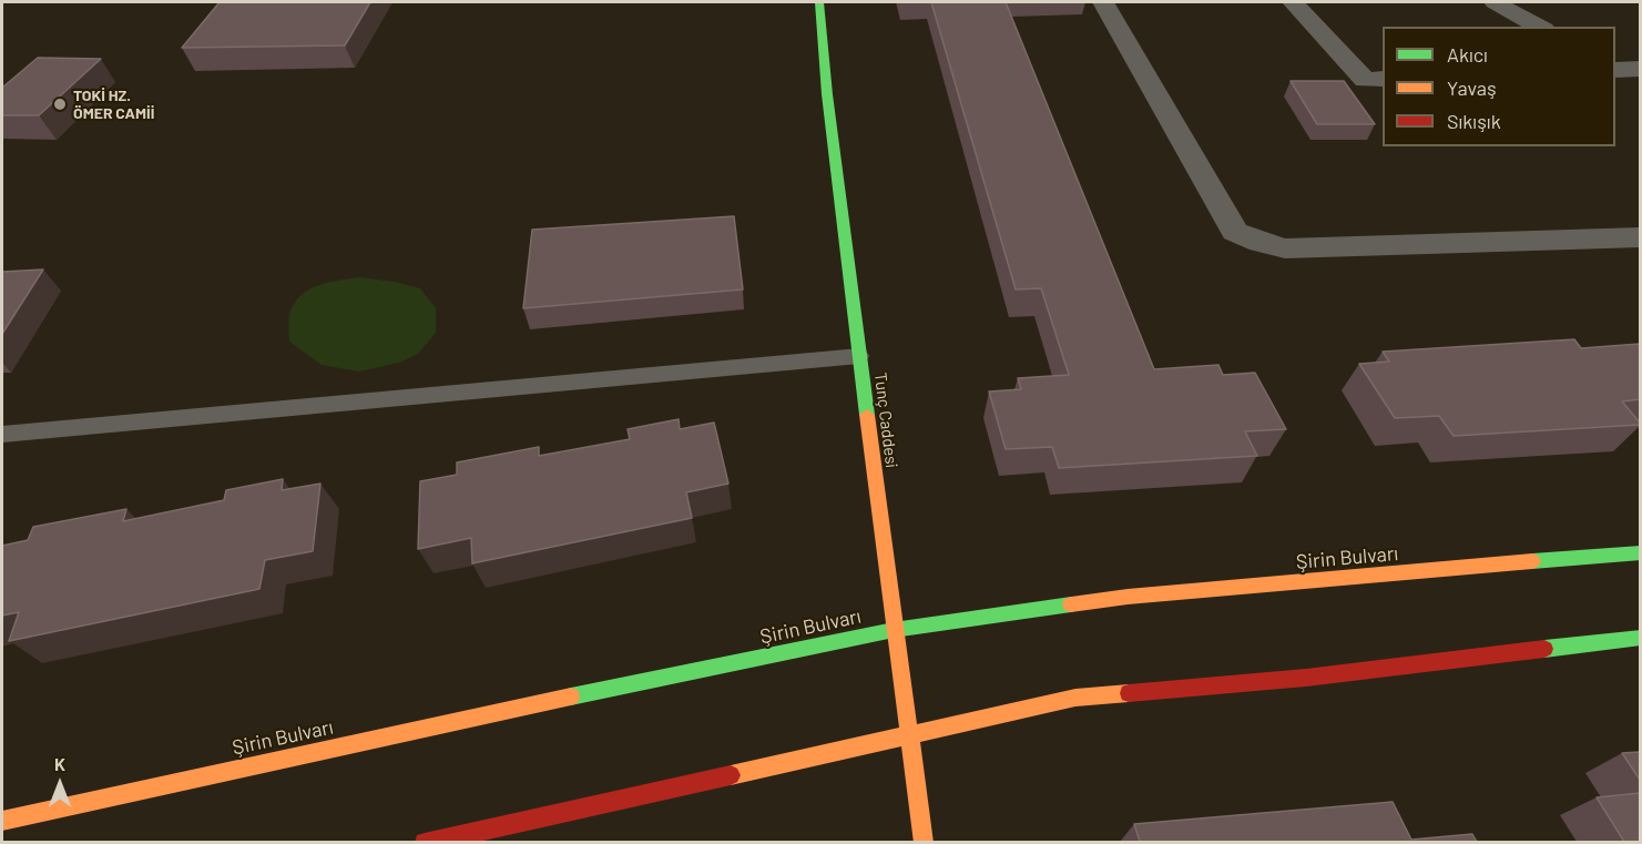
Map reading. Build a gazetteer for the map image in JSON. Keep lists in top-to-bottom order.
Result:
{
  "streets": {
    "main road": ["Tunç Caddesi", "Şirin Bulvarı"]
  },
  "crossings": [
    ["Tunç Caddesi", "Şirin Bulvarı"]
  ],
  "places": ["TOKİ HZ. ÖMER CAMİİ"],
  "legend": ["Akıcı", "Yavaş", "Sıkışık"],
  "north": "top"
}
